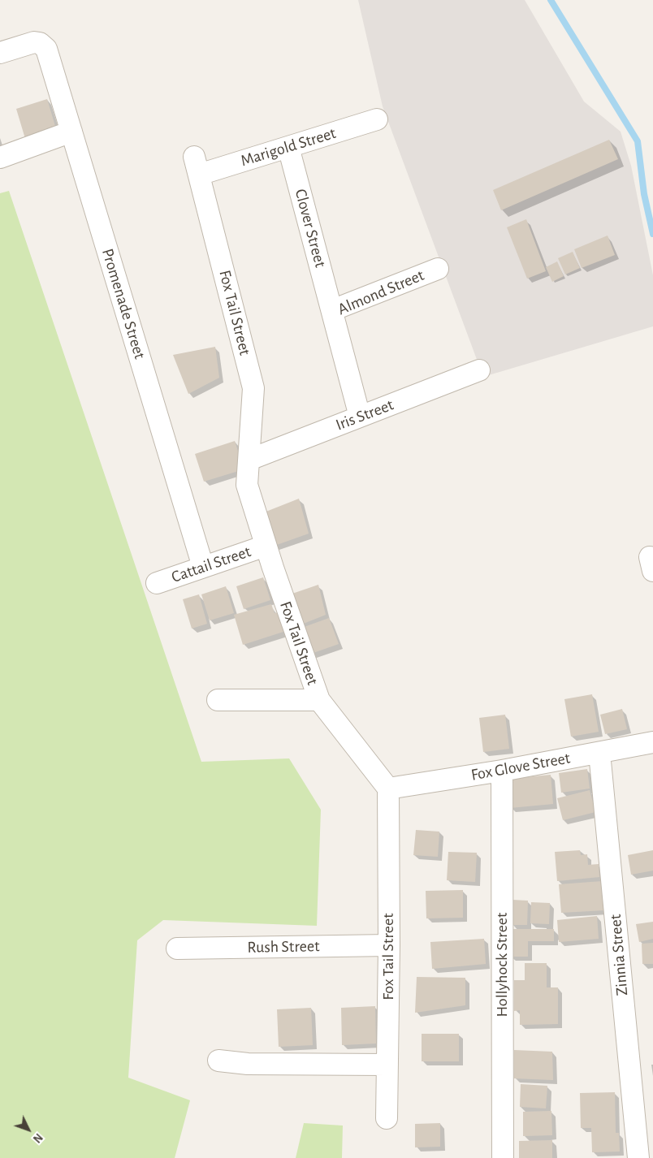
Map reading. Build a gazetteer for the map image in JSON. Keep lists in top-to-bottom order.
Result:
{
  "streets": {
    "street": [
      "Marigold Street",
      "Clover Street",
      "Almond Street",
      "Promenade Street",
      "Fox Tail Street",
      "Iris Street",
      "Cattail Street",
      "Fox Glove Street",
      "Rush Street",
      "Zinnia Street",
      "Hollyhock Street"
    ]
  },
  "crossings": [
    ["Marigold Street", "Clover Street"],
    ["Marigold Street", "Fox Tail Street"],
    ["Clover Street", "Almond Street"],
    ["Almond Street", "Iris Street"],
    ["Promenade Street", "Cattail Street"],
    ["Fox Tail Street", "Iris Street"],
    ["Fox Tail Street", "Cattail Street"],
    ["Fox Tail Street", "Fox Glove Street"],
    ["Fox Tail Street", "Rush Street"],
    ["Fox Glove Street", "Zinnia Street"],
    ["Fox Glove Street", "Hollyhock Street"]
  ],
  "north": "bottom right"
}
